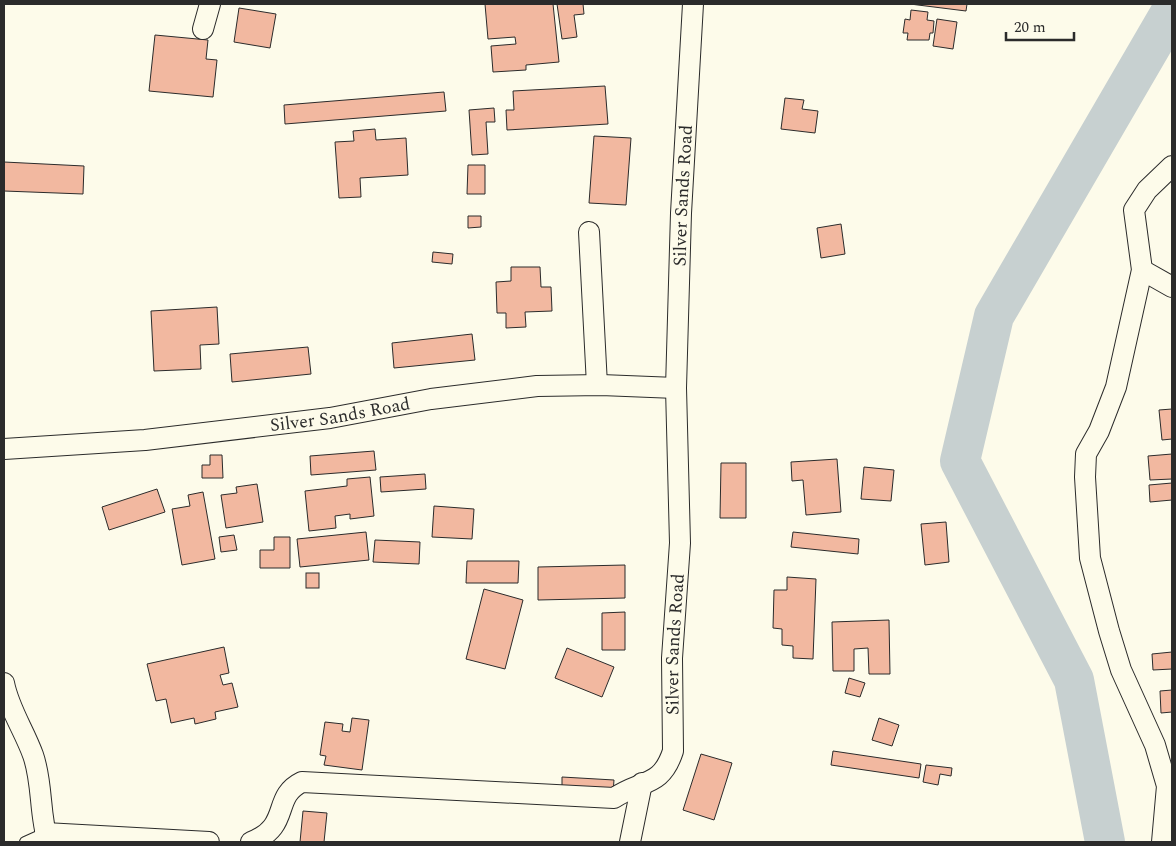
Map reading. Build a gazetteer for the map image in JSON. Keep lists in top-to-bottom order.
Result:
{
  "streets": {
    "street": ["Silver Sands Road"]
  },
  "scale_bar": "20 m"
}
